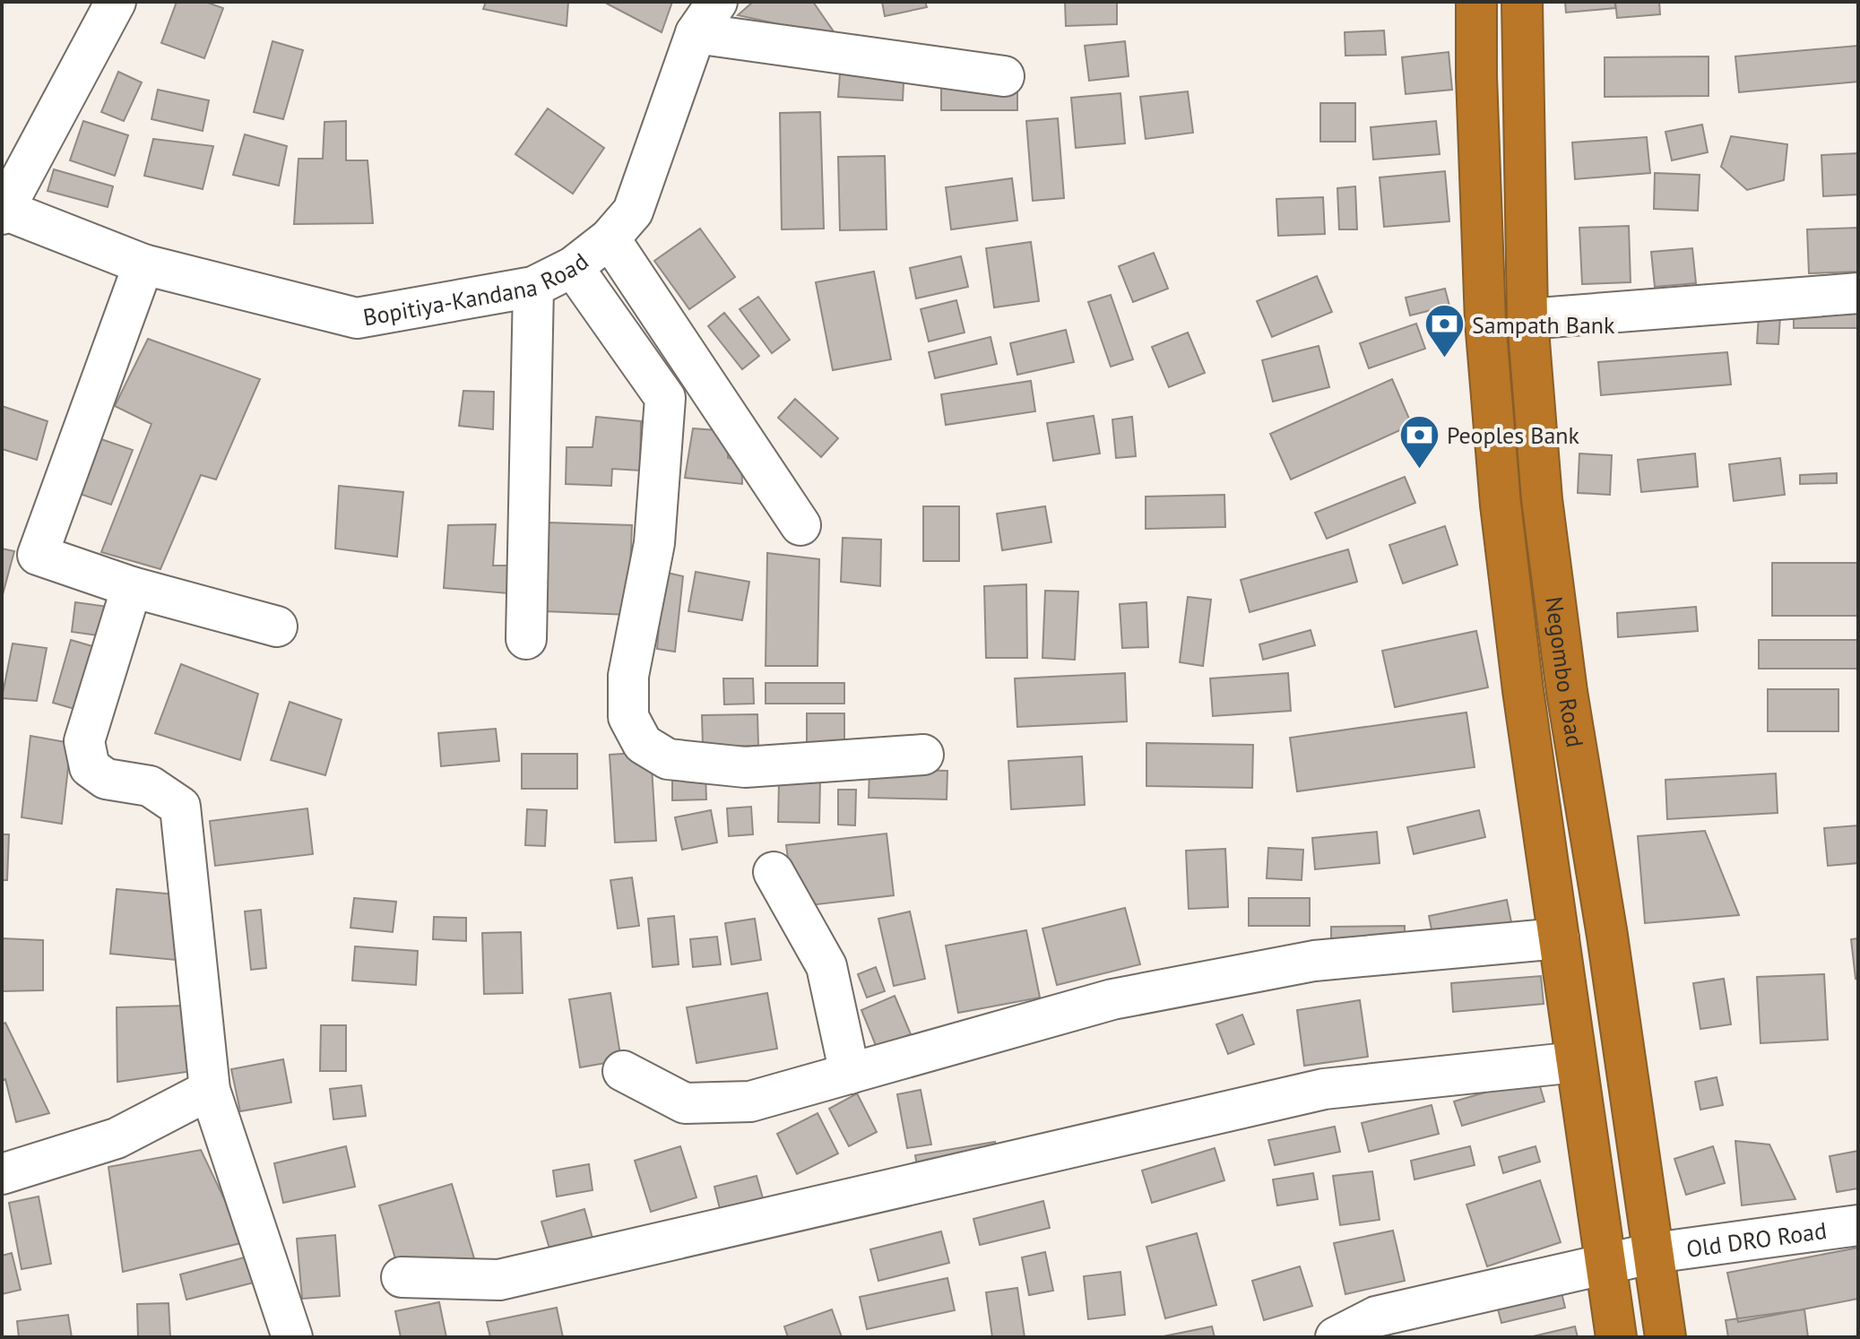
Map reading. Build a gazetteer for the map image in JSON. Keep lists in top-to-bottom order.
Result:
{
  "streets": {
    "highway": ["Negombo Road"],
    "street": ["Bopitiya-Kandana Road", "Old DRO Road"]
  },
  "crossings": [
    ["Negombo Road", "Old DRO Road"]
  ],
  "places": {
    "bank": ["Sampath Bank", "Peoples Bank"]
  }
}
